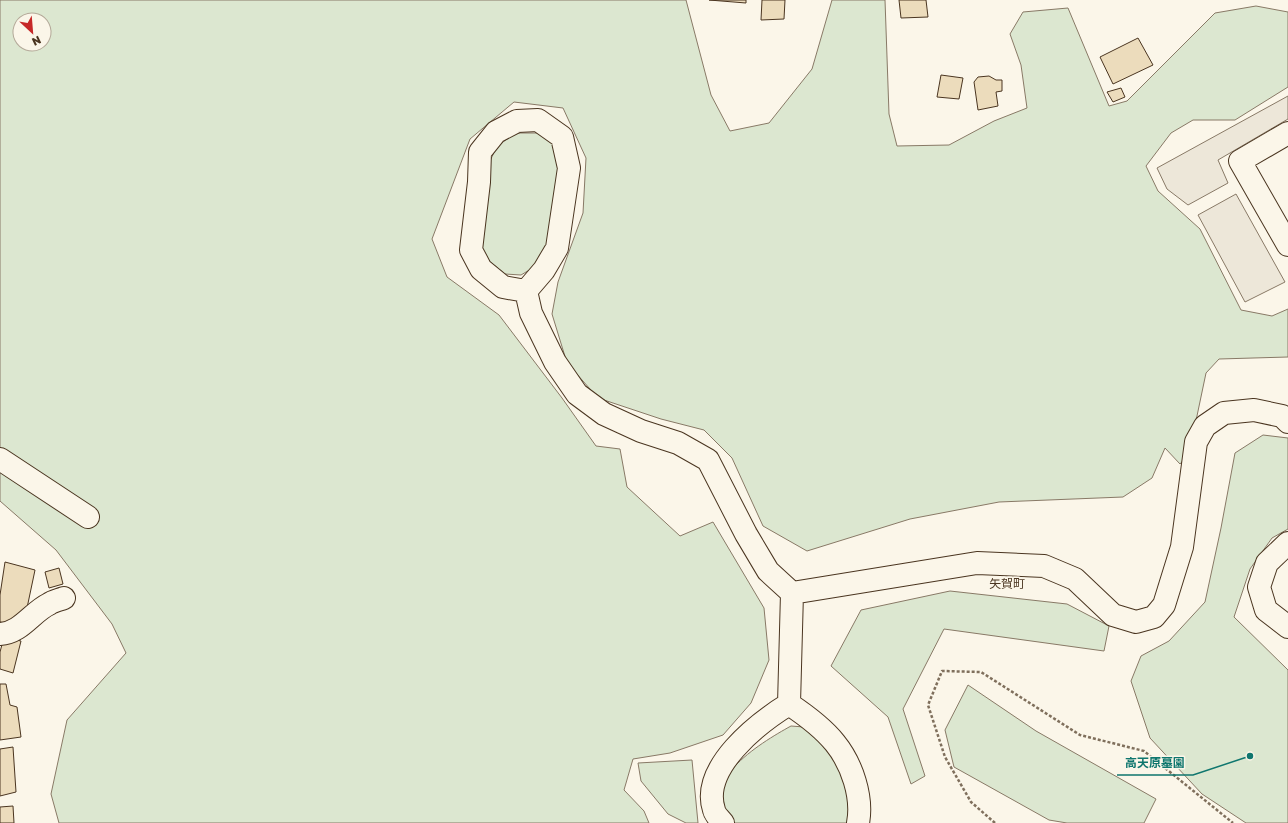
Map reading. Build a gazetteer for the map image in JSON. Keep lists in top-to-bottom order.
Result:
{
  "districts": ["矢賀町"],
  "places": ["高天原墓園"],
  "north": "bottom right"
}
